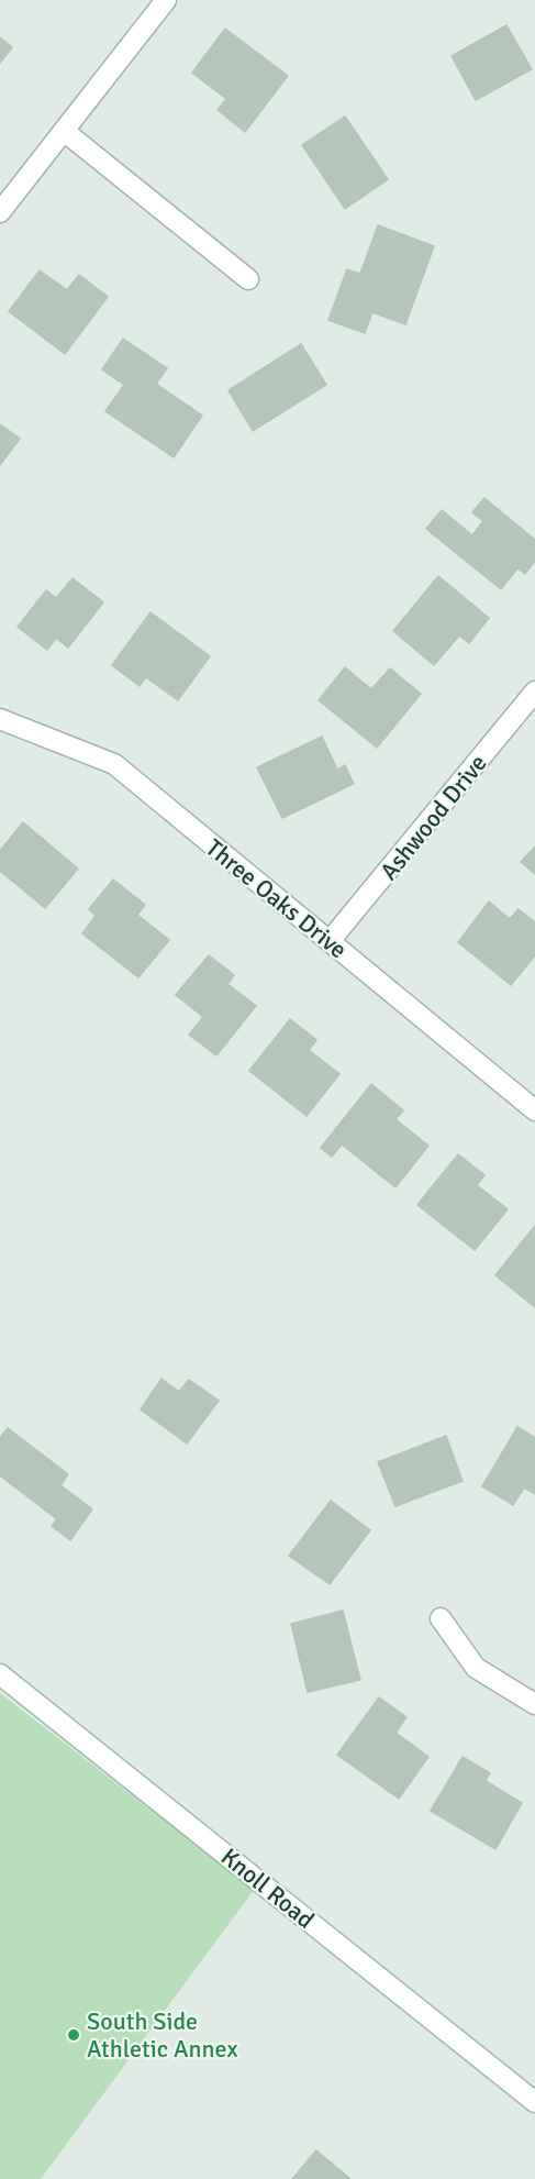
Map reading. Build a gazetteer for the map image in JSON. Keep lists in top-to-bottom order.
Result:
{
  "streets": {
    "street": ["Ashwood Drive", "Three Oaks Drive", "Knoll Road"]
  },
  "crossings": [
    ["Ashwood Drive", "Three Oaks Drive"]
  ],
  "places": ["South Side Athletic Annex"]
}
